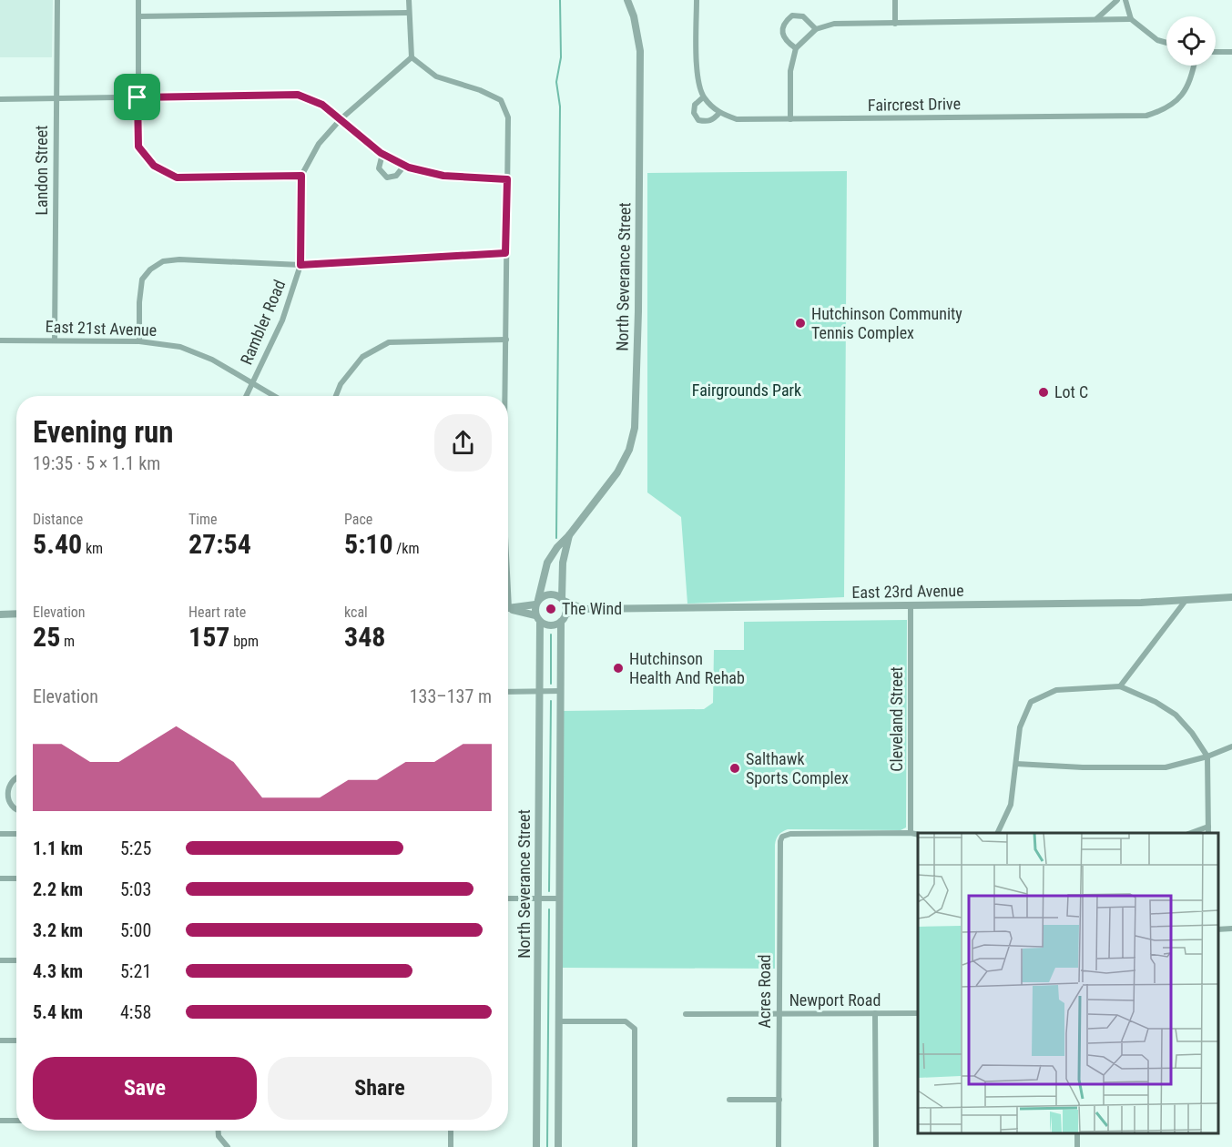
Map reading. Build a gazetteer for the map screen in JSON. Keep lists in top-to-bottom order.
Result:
{
  "streets": {
    "street": [
      "Faircrest Drive",
      "Landon Street",
      "North Severance Street",
      "Rambler Road",
      "East 21st Avenue",
      "East 23rd Avenue",
      "Cleveland Street",
      "Acres Road",
      "Newport Road"
    ]
  },
  "crossings": [
    ["Landon Street", "East 21st Avenue"],
    ["North Severance Street", "East 23rd Avenue"],
    ["Rambler Road", "East 21st Avenue"],
    ["East 23rd Avenue", "Cleveland Street"],
    ["Cleveland Street", "Acres Road"],
    ["Acres Road", "Newport Road"]
  ],
  "parks": ["Fairgrounds Park"],
  "places": [
    "Hutchinson Community Tennis Complex",
    "Lot C",
    "The Wind",
    "Hutchinson Health And Rehab",
    "Salthawk Sports Complex"
  ],
  "page": {
    "heading": ["Evening run", "19:35 · 5 × 1.1 km"],
    "stats": [
      ["Distance", "5.40 km"],
      ["Time", "27:54"],
      ["Pace", "5:10 /km"],
      ["Elevation", "25 m"],
      ["Heart rate", "157 bpm"],
      ["kcal", "348"]
    ],
    "chart": ["Elevation", "133–137 m"],
    "list": [
      {
        "name": "1.1 km",
        "note": "5:25"
      },
      {
        "name": "2.2 km",
        "note": "5:03"
      },
      {
        "name": "3.2 km",
        "note": "5:00"
      },
      {
        "name": "4.3 km",
        "note": "5:21"
      },
      {
        "name": "5.4 km",
        "note": "4:58"
      }
    ],
    "buttons": ["Save", "Share"]
  }
}
